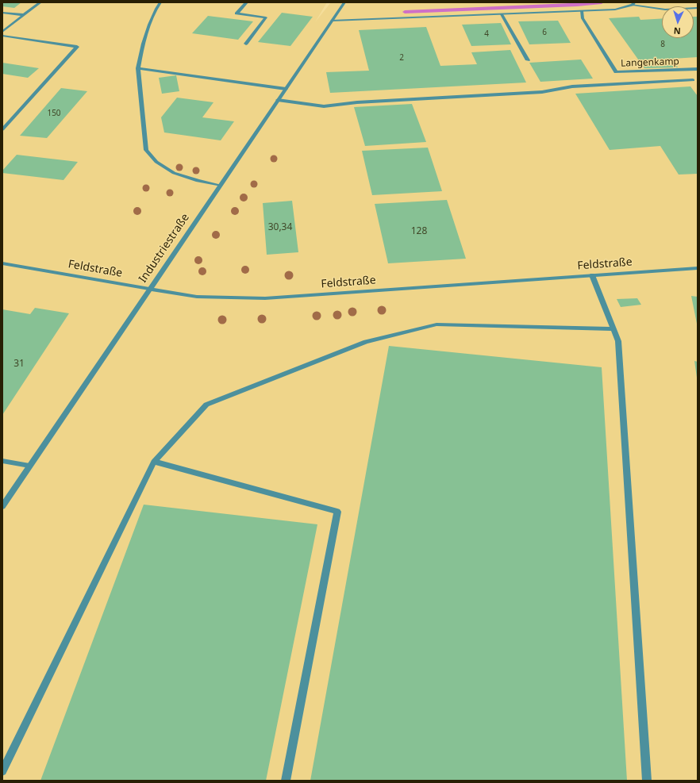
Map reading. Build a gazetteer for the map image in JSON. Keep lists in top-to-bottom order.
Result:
{
  "streets": {
    "street": ["Langenkamp", "Industriestraße", "Feldstraße"]
  },
  "crossings": [
    ["Industriestraße", "Feldstraße"]
  ],
  "house_numbers": [
    "6",
    "4",
    "8",
    "2",
    "150",
    "30,34",
    "128",
    "31"
  ],
  "north": "bottom"
}
